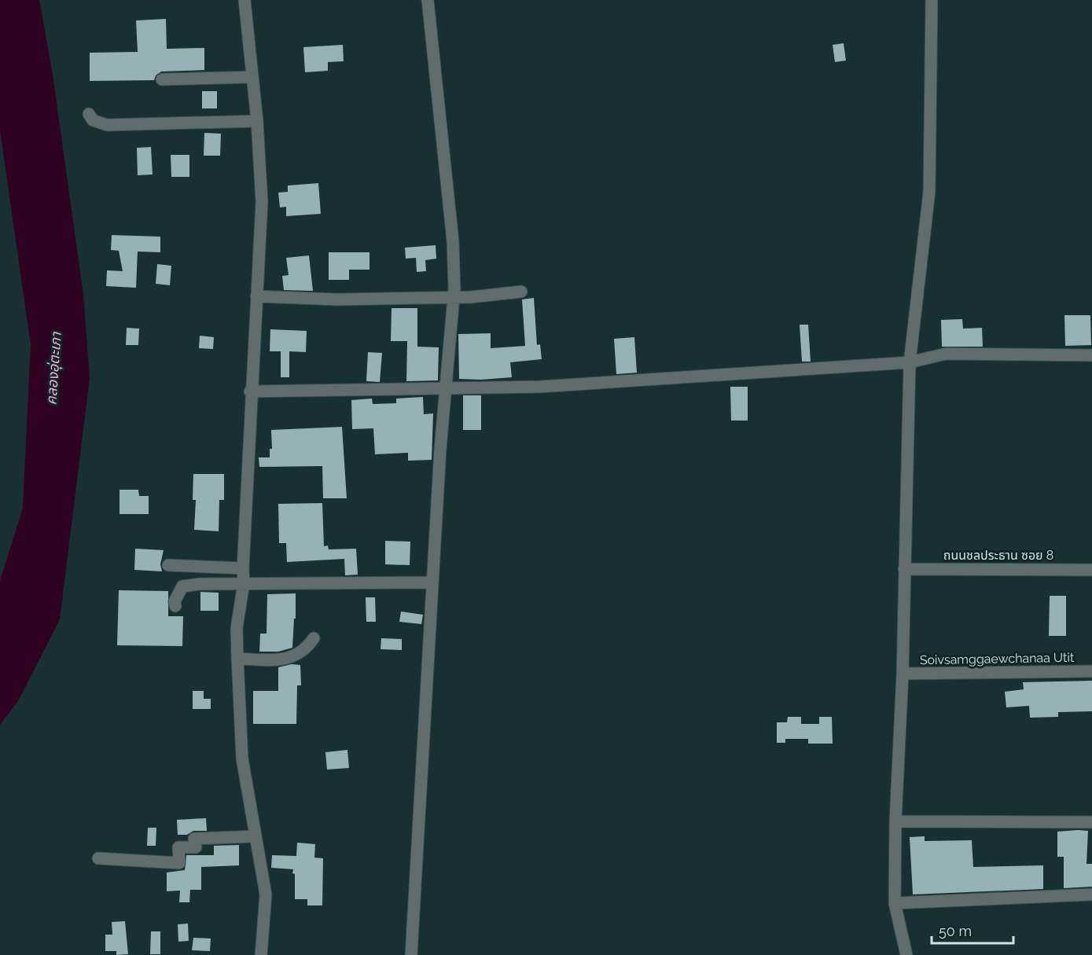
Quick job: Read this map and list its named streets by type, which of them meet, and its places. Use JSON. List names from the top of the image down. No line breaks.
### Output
{"streets":{"street":["ถนนชลประธาน ซอย 8","Soivsamggaewchanaa Utit"]},"water":["คลองอุ่ตะเภา"],"scale_bar":"50 m"}
